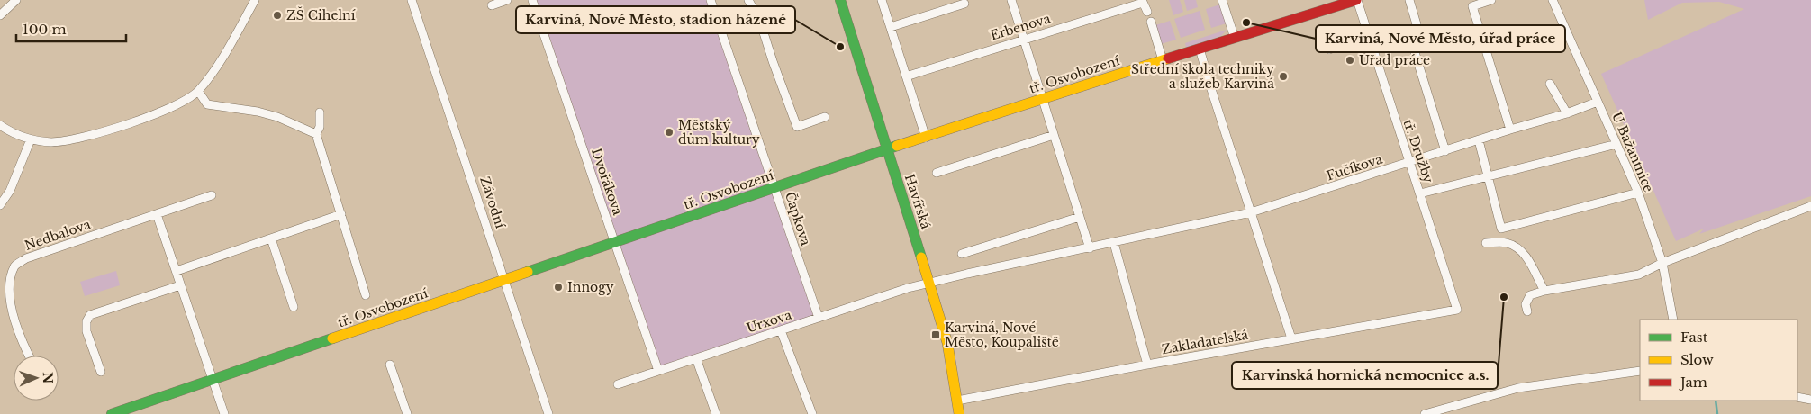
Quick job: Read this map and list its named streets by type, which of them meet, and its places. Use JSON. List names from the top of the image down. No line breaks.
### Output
{"streets":{"street":["Erbenova","tř. Osvobození","tř. Družby","U Bažantnice","Fučíkova","Dvořákova","Havířská","Závodní","Čapkova","Nedbalova","Urxova","Zakladatelská"]},"crossings":[["tř. Osvobození","tř. Družby"],["tř. Osvobození","Dvořákova"],["tř. Osvobození","Havířská"],["tř. Osvobození","Závodní"],["tř. Osvobození","Čapkova"],["tř. Družby","Fučíkova"],["tř. Družby","Zakladatelská"],["U Bažantnice","Fučíkova"],["Fučíkova","Havířská"],["Fučíkova","Urxova"],["Dvořákova","Urxova"],["Havířská","Urxova"],["Havířská","Zakladatelská"],["Čapkova","Urxova"]],"places":{"other":["ZŠ Cihelní","Karviná, Nové Město, úřad práce","Karviná, Nové Město, stadion házené","Úřad práce","Střední škola techniky a služeb Karviná","Městský dům kultury","Innogy","Karvinská hornická nemocnice a.s."],"transit":["Karviná, Nové Město, Koupaliště"]},"legend":["Fast","Slow","Jam"],"scale_bar":"100 m","north":"right"}
